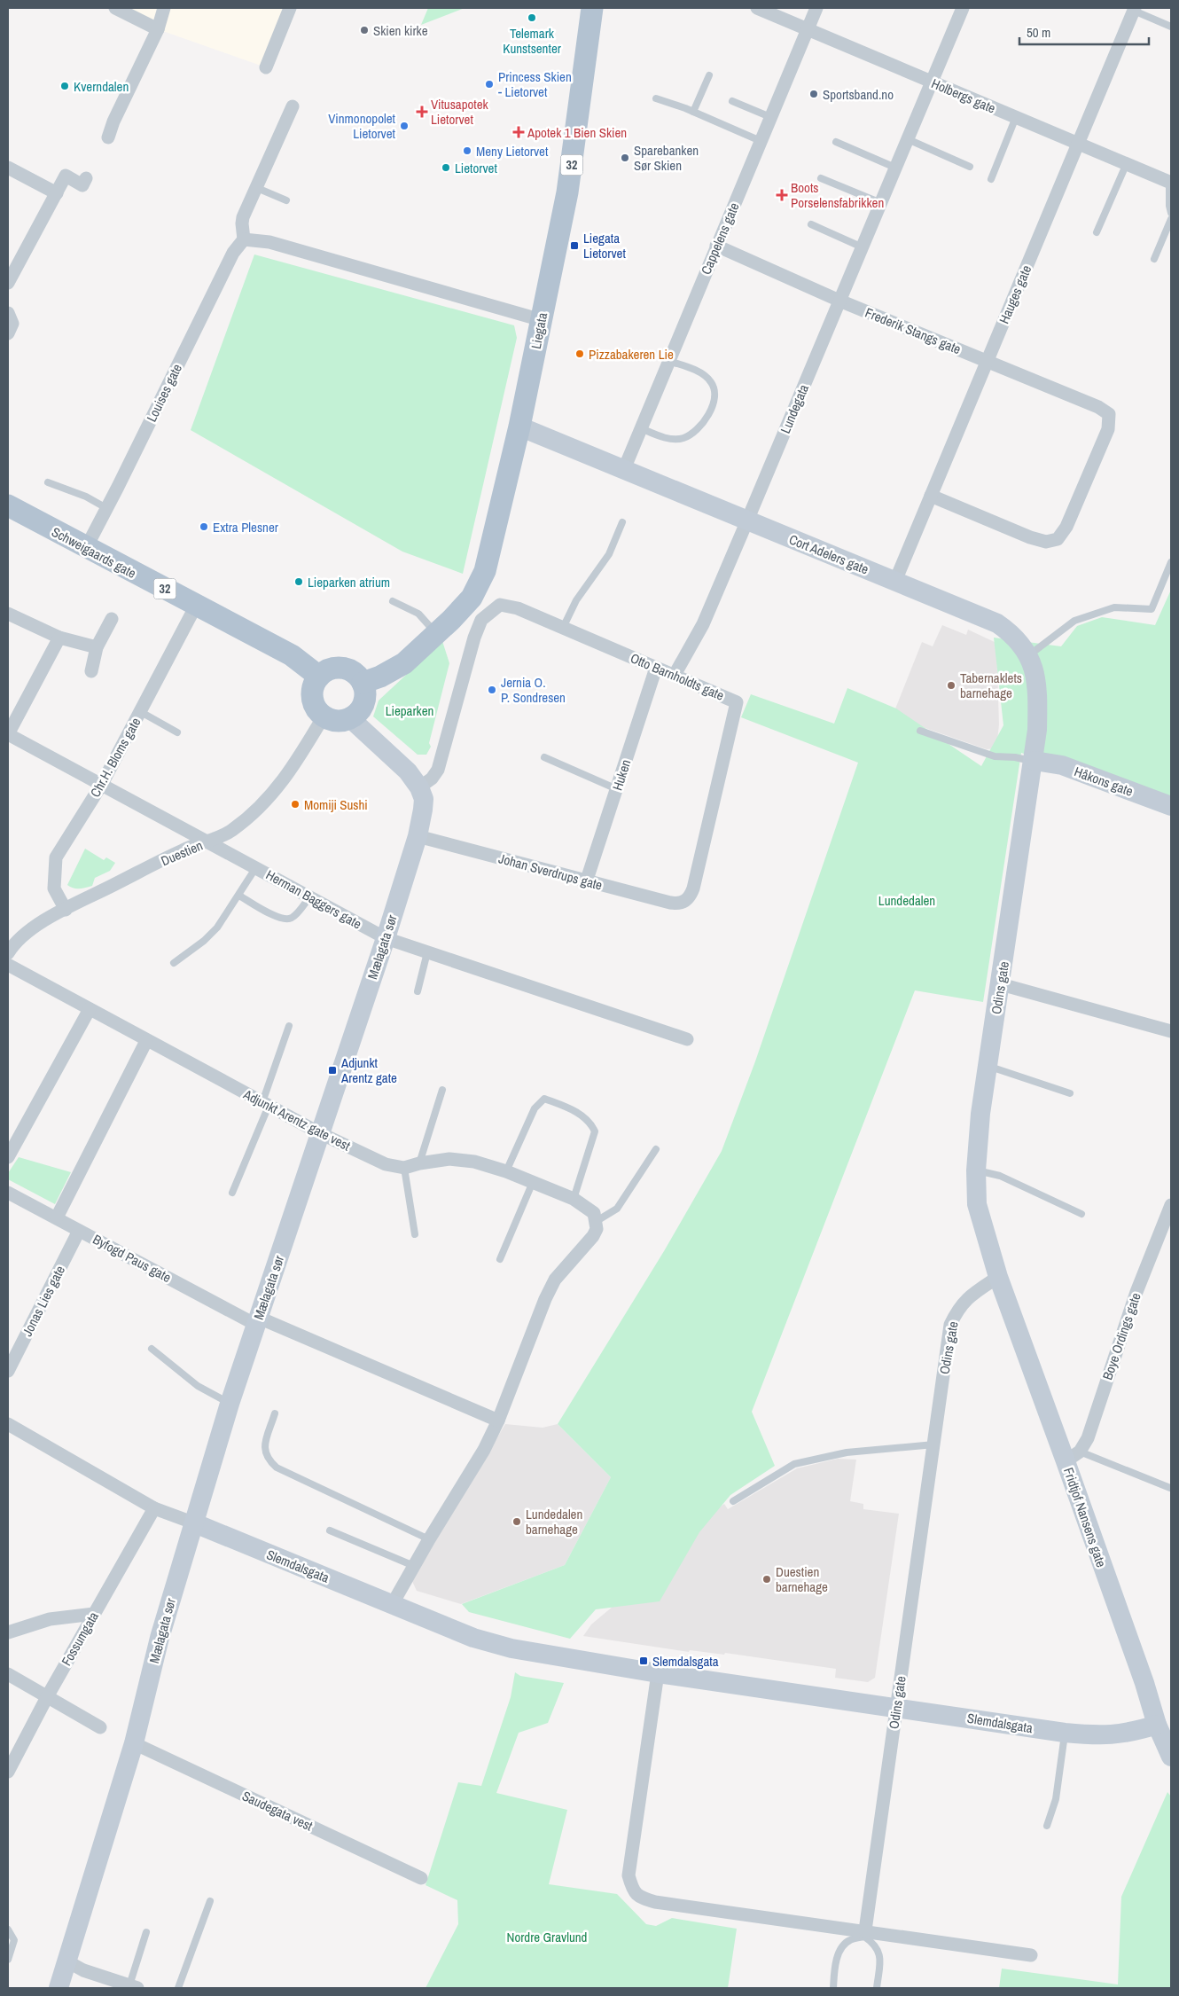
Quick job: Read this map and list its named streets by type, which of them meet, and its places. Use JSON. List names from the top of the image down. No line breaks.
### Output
{"streets":{"main road":["32","Liegata","Schweigaards gate"],"street":["Holbergs gate","Cappelens gate","Hauges gate","Frederik Stangs gate","Louises gate","Lundegata","Cort Adelers gate","Otto Barnholdts gate","Chr.H. Bloms gate","Huken","Håkons gate","Duestien","Johan Sverdrups gate","Herman Baggers gate","Mælagata sør","Odins gate","Adjunkt Arentz gate vest","Byfogd Paus gate","Jonas Lies gate","Boye Ordings gate","Fridtjof Nansens gate","Slemdalsgata","Fossumgata","Saudegata vest"]},"crossings":[["Holbergs gate","Cappelens gate"],["Holbergs gate","Hauges gate"],["Holbergs gate","Lundegata"],["32","Liegata"],["32","Schweigaards gate"],["32","Duestien"],["Cappelens gate","Frederik Stangs gate"],["Cappelens gate","Cort Adelers gate"],["Hauges gate","Frederik Stangs gate"],["Hauges gate","Cort Adelers gate"],["Liegata","Cort Adelers gate"],["Frederik Stangs gate","Lundegata"],["Louises gate","Schweigaards gate"],["Lundegata","Cort Adelers gate"],["Lundegata","Otto Barnholdts gate"],["Schweigaards gate","Chr.H. Bloms gate"],["Schweigaards gate","Duestien"],["Cort Adelers gate","Håkons gate"],["Cort Adelers gate","Odins gate"],["Otto Barnholdts gate","Huken"],["Otto Barnholdts gate","Johan Sverdrups gate"],["Otto Barnholdts gate","Mælagata sør"],["Chr.H. Bloms gate","Duestien"],["Chr.H. Bloms gate","Herman Baggers gate"],["Huken","Johan Sverdrups gate"],["Håkons gate","Odins gate"],["Duestien","Herman Baggers gate"],["Johan Sverdrups gate","Mælagata sør"],["Herman Baggers gate","Mælagata sør"],["Mælagata sør","Adjunkt Arentz gate vest"],["Mælagata sør","Byfogd Paus gate"],["Mælagata sør","Slemdalsgata"],["Mælagata sør","Saudegata vest"],["Odins gate","Fridtjof Nansens gate"],["Odins gate","Slemdalsgata"],["Byfogd Paus gate","Jonas Lies gate"],["Boye Ordings gate","Fridtjof Nansens gate"],["Fridtjof Nansens gate","Slemdalsgata"],["Slemdalsgata","Fossumgata"]],"parks":["Lieparken","Lundedalen","Nordre Gravlund"],"places":{"other":["Telemark Kunstsenter","Skien kirke","Princess Skien - Lietorvet","Kverndalen","Sportsband.no","Vinmonopolet Lietorvet","Meny Lietorvet","Sparebanken Sør Skien","Lietorvet","Pizzabakeren Lie","Extra Plesner","Lieparken atrium","Tabernaklets barnehage","Jernia O. P. Sondresen","Momiji Sushi","Lundedalen barnehage","Duestien barnehage"],"health":["Vitusapotek Lietorvet","Apotek 1 Bien Skien","Boots Porselensfabrikken"],"transit":["Liegata Lietorvet","Adjunkt Arentz gate","Slemdalsgata"]},"scale_bar":"50 m"}
